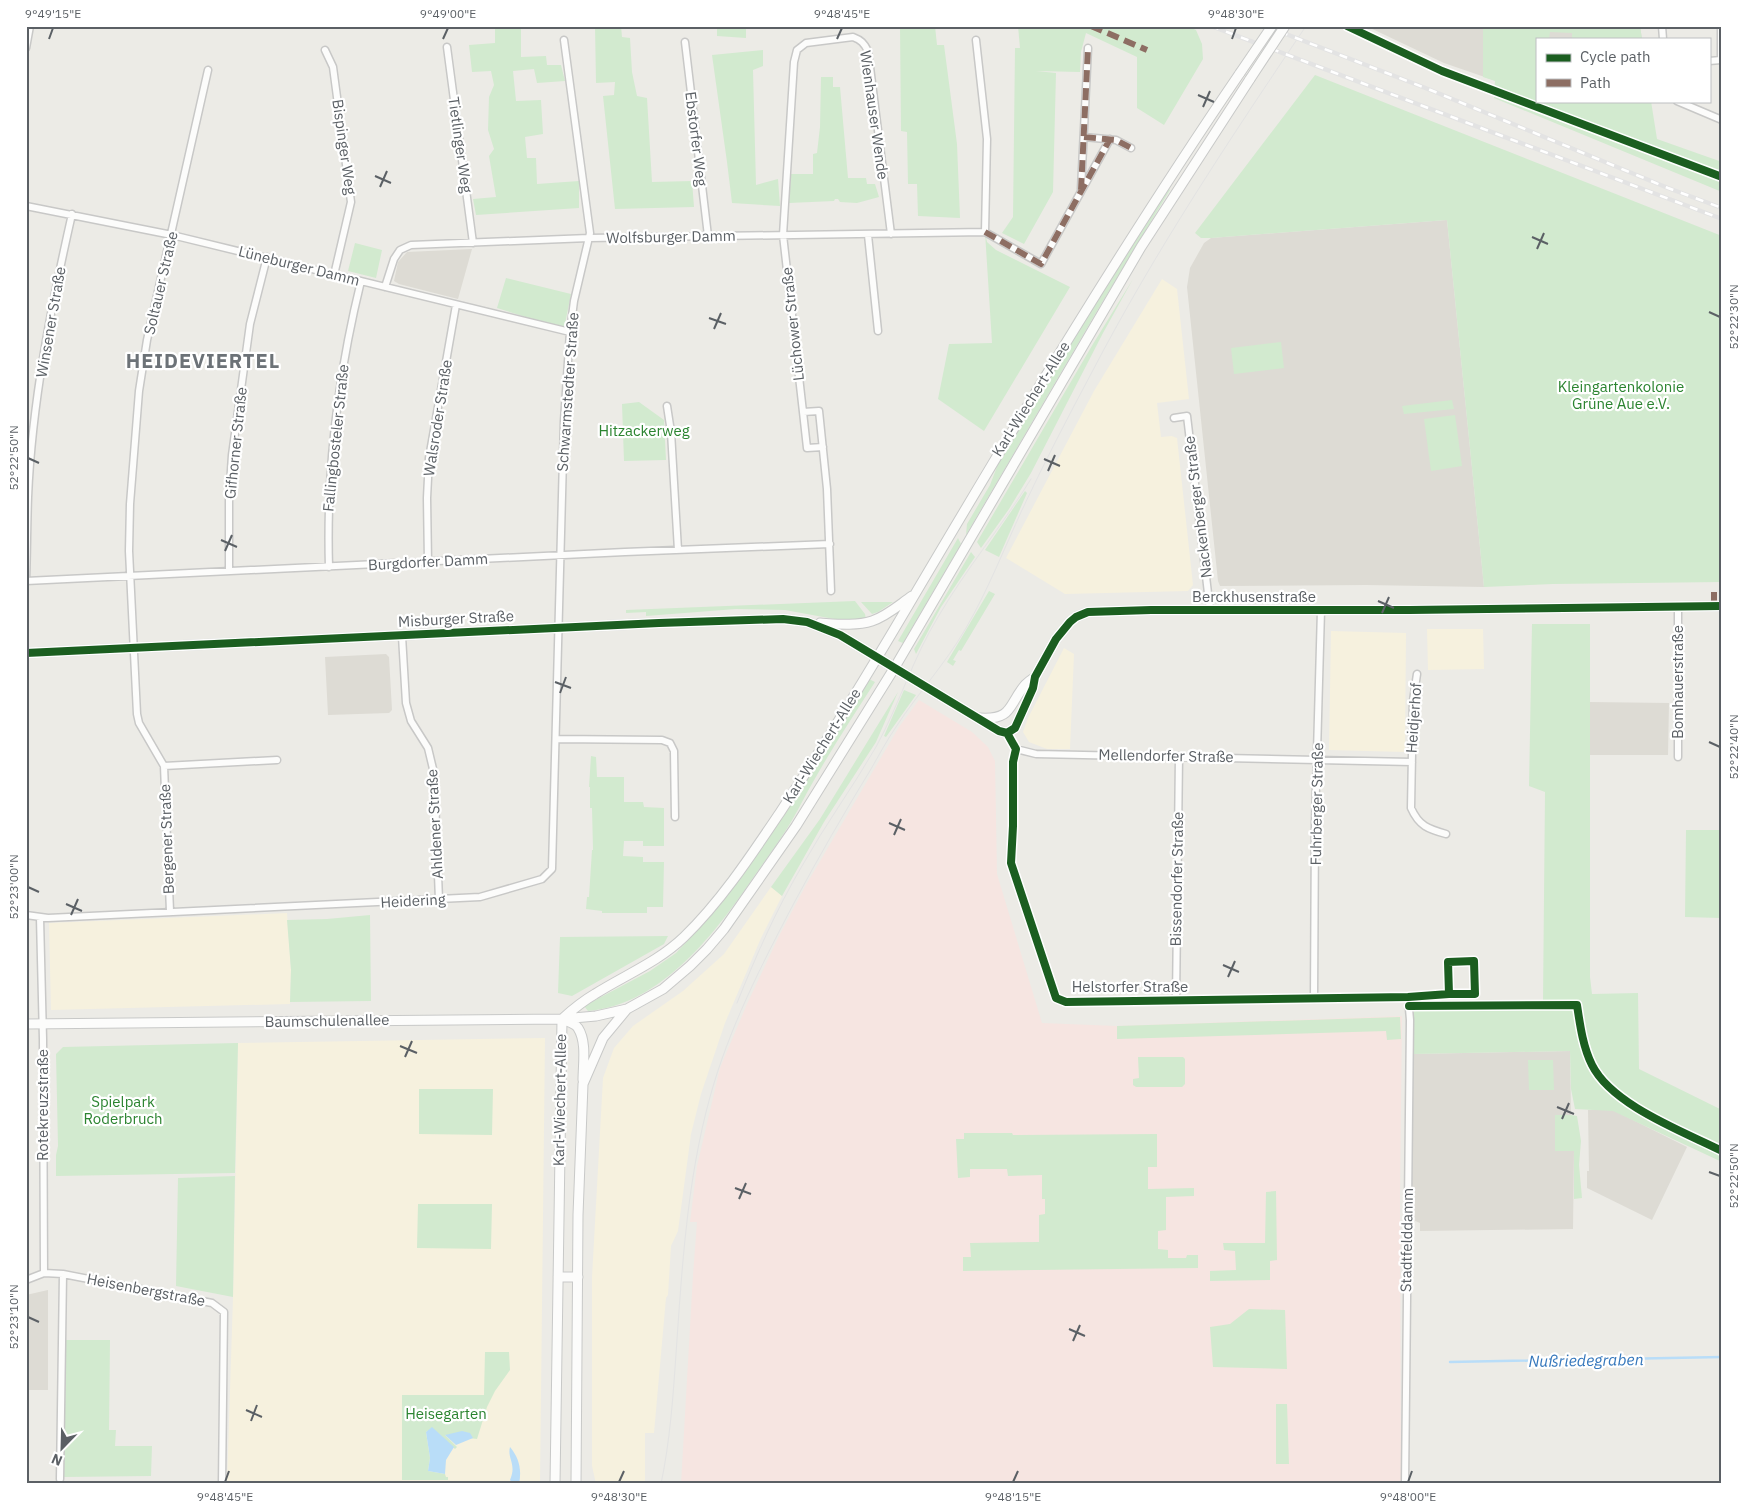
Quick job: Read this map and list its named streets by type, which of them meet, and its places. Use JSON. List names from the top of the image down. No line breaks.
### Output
{"streets":{"main road":["Karl-Wiechert-Allee","Berckhusenstraße","Misburger Straße","Baumschulenallee"],"street":["Wienhauser Wende","Ebstorfer Weg","Tietlinger Weg","Bispinger Weg","Wolfsburger Damm","Lüneburger Damm","Soltauer Straße","Winsener Straße","Lüchower Straße","Schwarmstedter Straße","Walsroder Straße","Fallingbosteler Straße","Gifhorner Straße","Nackenberger Straße","Burgdorfer Damm","Bomhauerstraße","Heidjerhof","Mellendorfer Straße","Fuhrberger Straße","Ahldener Straße","Bergener Straße","Bissendorfer Straße","Heidering","Helstorfer Straße","Rotekreuzstraße","Stadtfelddamm","Heisenbergstraße"]},"crossings":[["Wienhauser Wende","Wolfsburger Damm"],["Wienhauser Wende","Lüchower Straße"],["Ebstorfer Weg","Wolfsburger Damm"],["Tietlinger Weg","Wolfsburger Damm"],["Bispinger Weg","Lüneburger Damm"],["Wolfsburger Damm","Lüneburger Damm"],["Wolfsburger Damm","Lüchower Straße"],["Wolfsburger Damm","Schwarmstedter Straße"],["Lüneburger Damm","Soltauer Straße"],["Lüneburger Damm","Winsener Straße"],["Lüneburger Damm","Schwarmstedter Straße"],["Lüneburger Damm","Walsroder Straße"],["Lüneburger Damm","Fallingbosteler Straße"],["Lüneburger Damm","Gifhorner Straße"],["Soltauer Straße","Burgdorfer Damm"],["Soltauer Straße","Misburger Straße"],["Soltauer Straße","Bergener Straße"],["Winsener Straße","Burgdorfer Damm"],["Schwarmstedter Straße","Burgdorfer Damm"],["Schwarmstedter Straße","Misburger Straße"],["Schwarmstedter Straße","Heidering"],["Karl-Wiechert-Allee","Misburger Straße"],["Karl-Wiechert-Allee","Baumschulenallee"],["Walsroder Straße","Burgdorfer Damm"],["Fallingbosteler Straße","Burgdorfer Damm"],["Gifhorner Straße","Burgdorfer Damm"],["Nackenberger Straße","Berckhusenstraße"],["Berckhusenstraße","Bomhauerstraße"],["Berckhusenstraße","Fuhrberger Straße"],["Misburger Straße","Ahldener Straße"],["Misburger Straße","Bergener Straße"],["Misburger Straße","Heidering"],["Heidjerhof","Mellendorfer Straße"],["Heidjerhof","Fuhrberger Straße"],["Mellendorfer Straße","Fuhrberger Straße"],["Mellendorfer Straße","Bissendorfer Straße"],["Mellendorfer Straße","Helstorfer Straße"],["Fuhrberger Straße","Helstorfer Straße"],["Ahldener Straße","Heidering"],["Bergener Straße","Heidering"],["Bissendorfer Straße","Helstorfer Straße"],["Heidering","Rotekreuzstraße"],["Helstorfer Straße","Stadtfelddamm"],["Baumschulenallee","Rotekreuzstraße"],["Rotekreuzstraße","Heisenbergstraße"]],"districts":["HEIDEVIERTEL"],"water":["Nußriedegraben"],"parks":["Kleingartenkolonie Grüne Aue e.V.","Hitzackerweg","Spielpark Roderbruch","Heisegarten"],"legend":["Cycle path","Path"],"north":"bottom left","coordinates":["9°49'15\"E","9°49'00\"E","9°48'45\"E","9°48'30\"E","52°22'30\"N","52°22'50\"N","52°22'40\"N","52°23'00\"N","52°23'10\"N","9°48'15\"E","9°48'00\"E"]}
